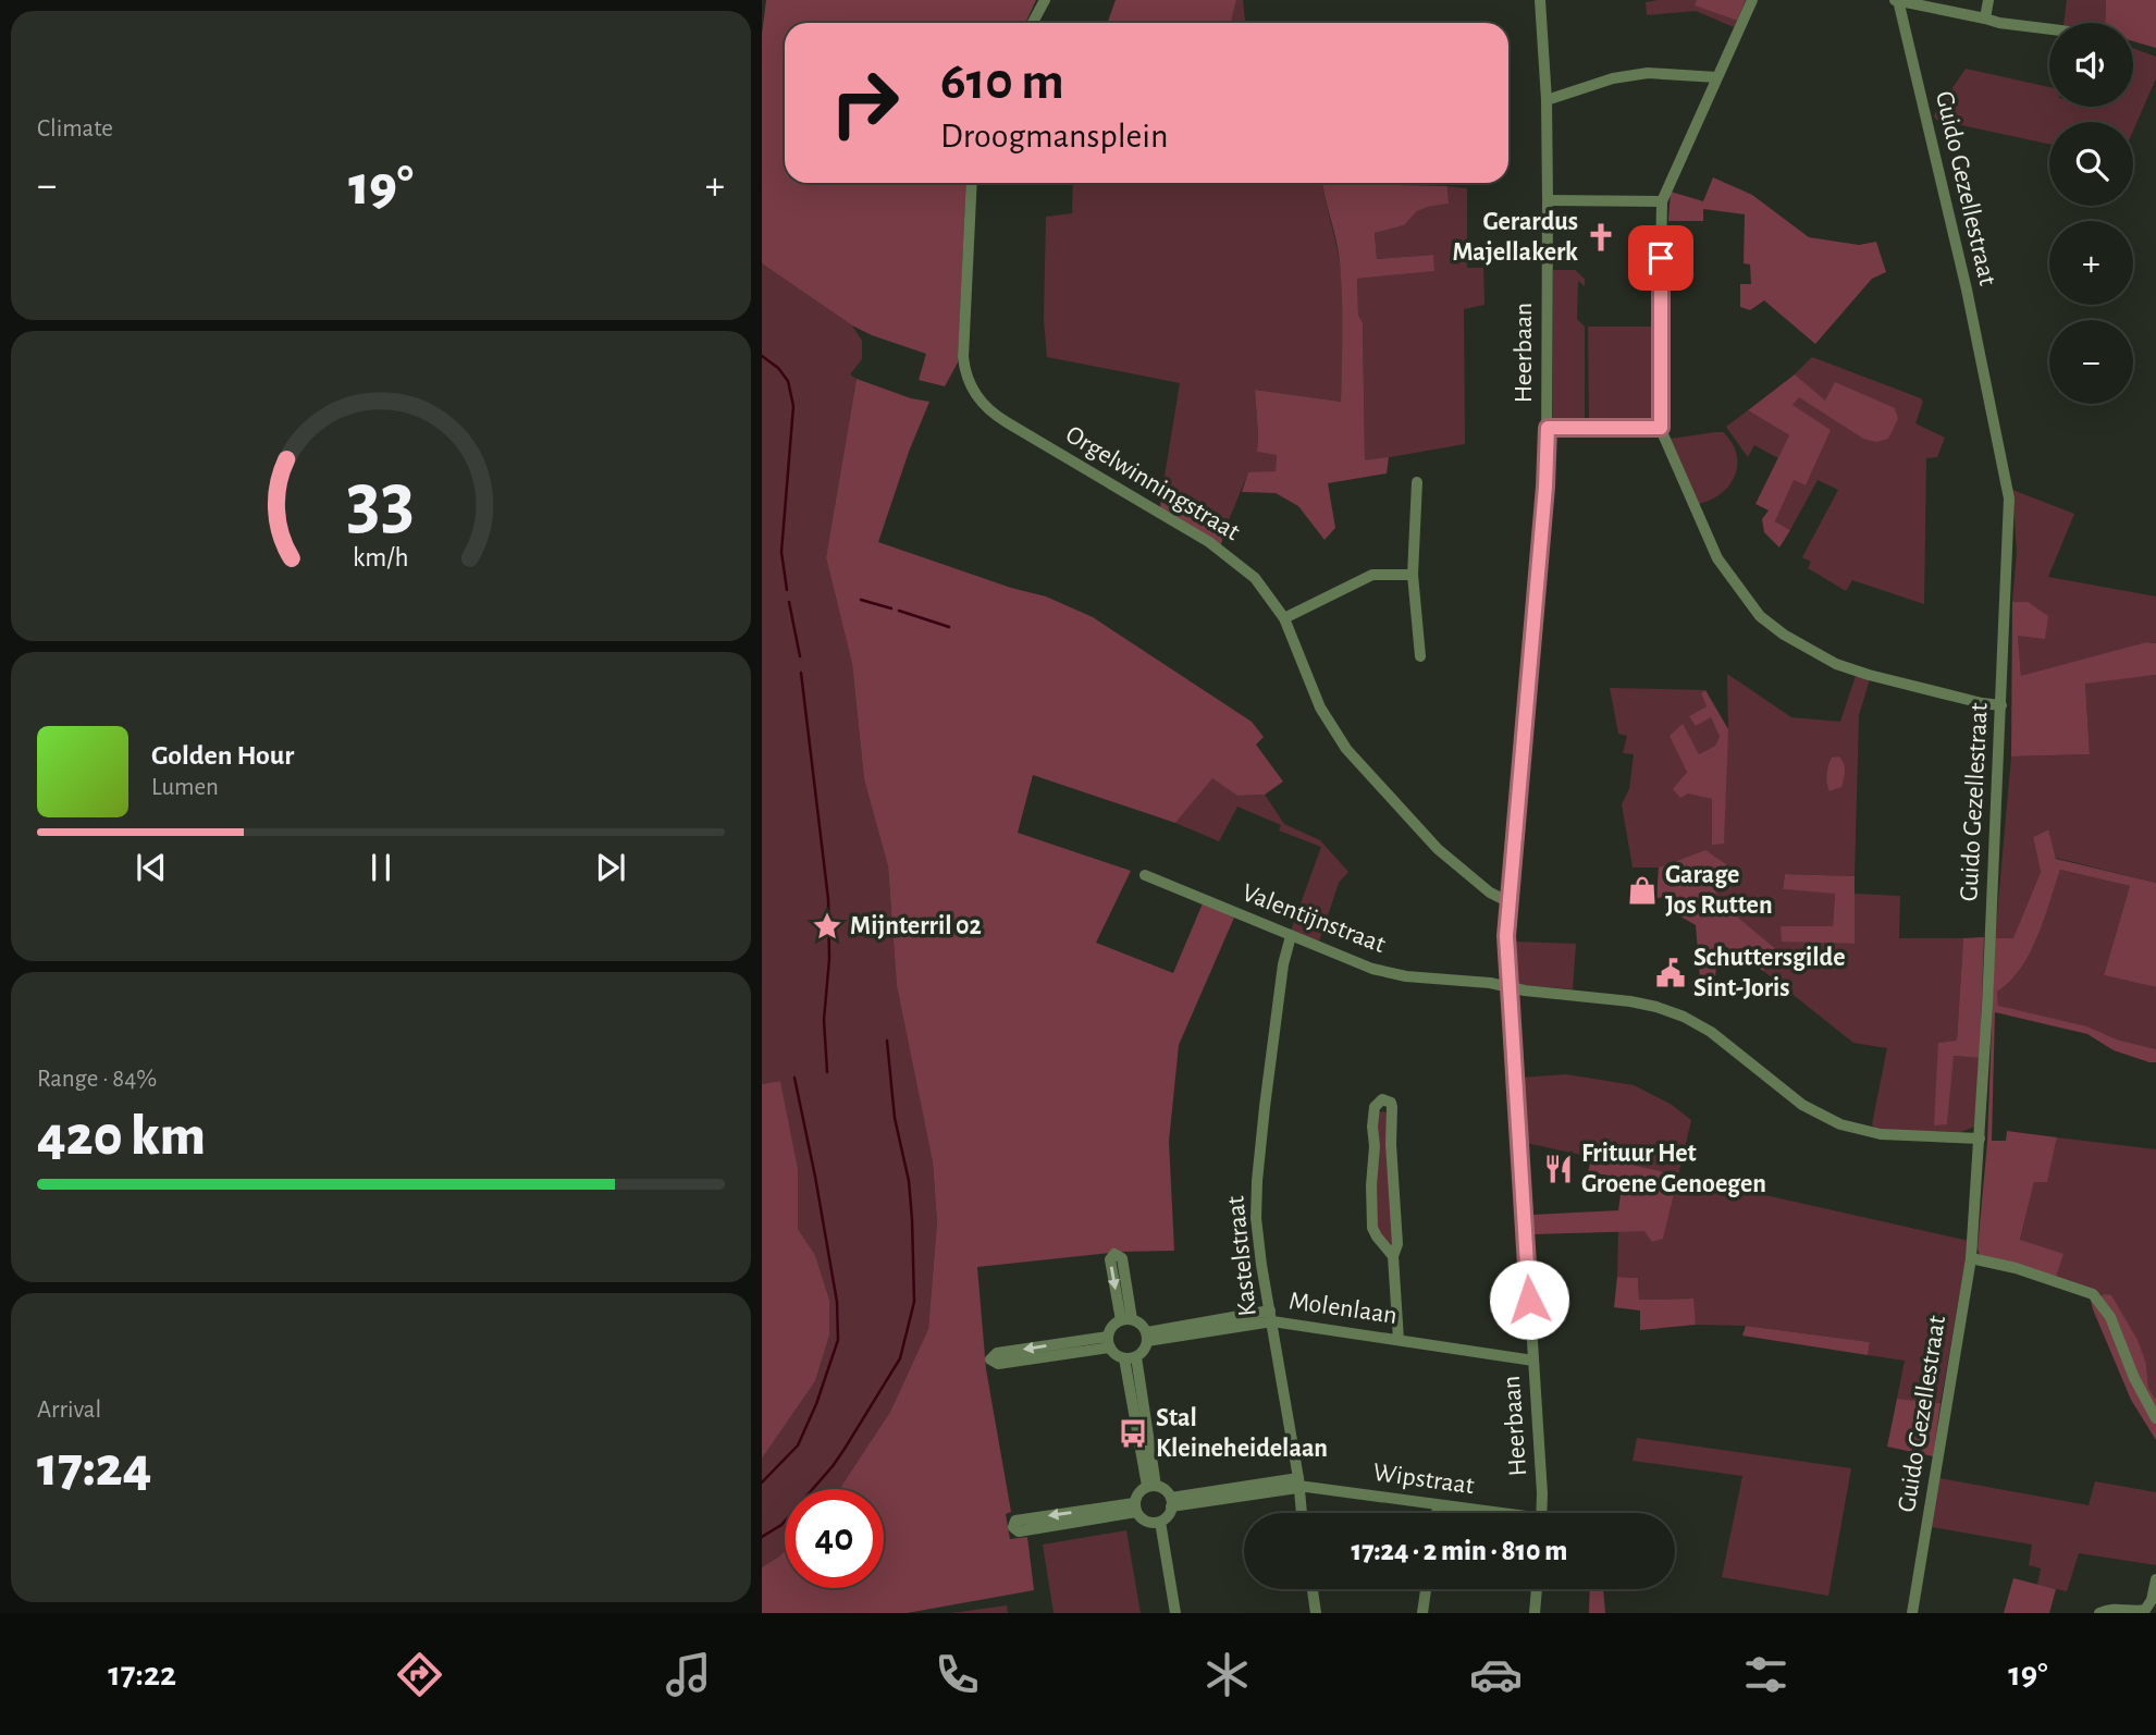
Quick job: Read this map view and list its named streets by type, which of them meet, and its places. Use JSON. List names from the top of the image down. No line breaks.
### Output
{"streets":{"street":["Guido Gezellestraat","Heerbaan","Orgelwinningstraat","Valentijnstraat","Kastelstraat","Molenlaan","Wipstraat"]},"crossings":[["Guido Gezellestraat","Valentijnstraat"],["Heerbaan","Orgelwinningstraat"],["Heerbaan","Valentijnstraat"],["Heerbaan","Molenlaan"],["Valentijnstraat","Kastelstraat"],["Kastelstraat","Molenlaan"],["Kastelstraat","Wipstraat"]],"places":{"church":["Gerardus Majellakerk"],"shop":["Garage Jos Rutten"],"place":["Mijnterril 02"],"public building":["Schuttersgilde Sint-Joris"],"restaurant":["Frituur Het Groene Genoegen"],"bus stop":["Stal Kleineheidelaan"]},"page":{"tile":["Climate",["Range · 84%","420 km"],["Arrival","17:24"]],"map_buttons":["+","−"],"turn":["610 m","Droogmansplein"],"heat":["−","19°","+"],"song":["Golden Hour","Lumen"],"limit":"40","trip":"17:24 · 2 min · 810 m","tabs":["17:22","19°"],"gauge":["33","km/h"]}}
